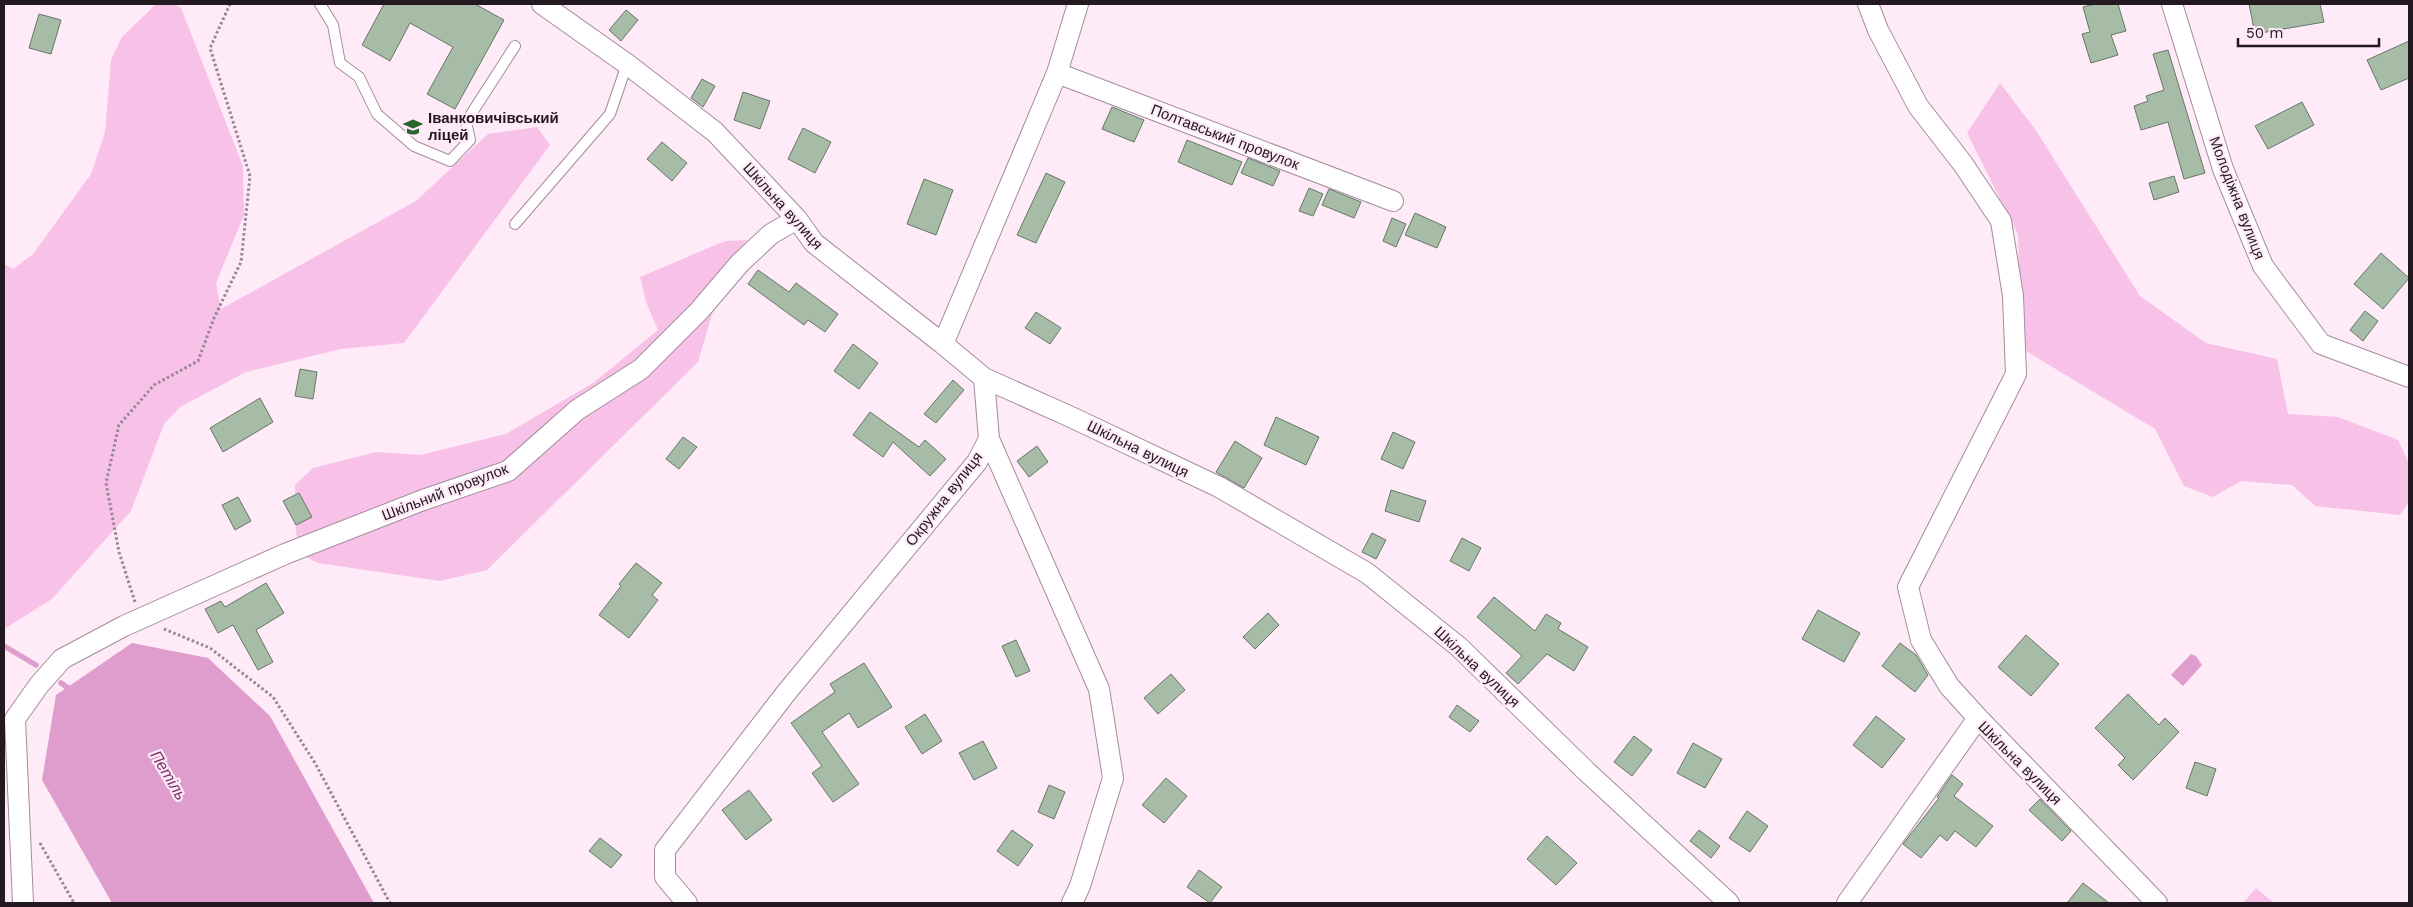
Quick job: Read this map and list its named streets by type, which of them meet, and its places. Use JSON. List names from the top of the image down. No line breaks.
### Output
{"streets":{"street":["Полтавський провулок","Молодіжна вулиця","Шкільна вулиця","Шкільний провулок","Окружна вулиця"]},"crossings":[["Шкільна вулиця","Шкільний провулок"]],"water":["Петіль"],"places":{"school or university":["Іванковичівський ліцей"]},"scale_bar":"50 m"}
